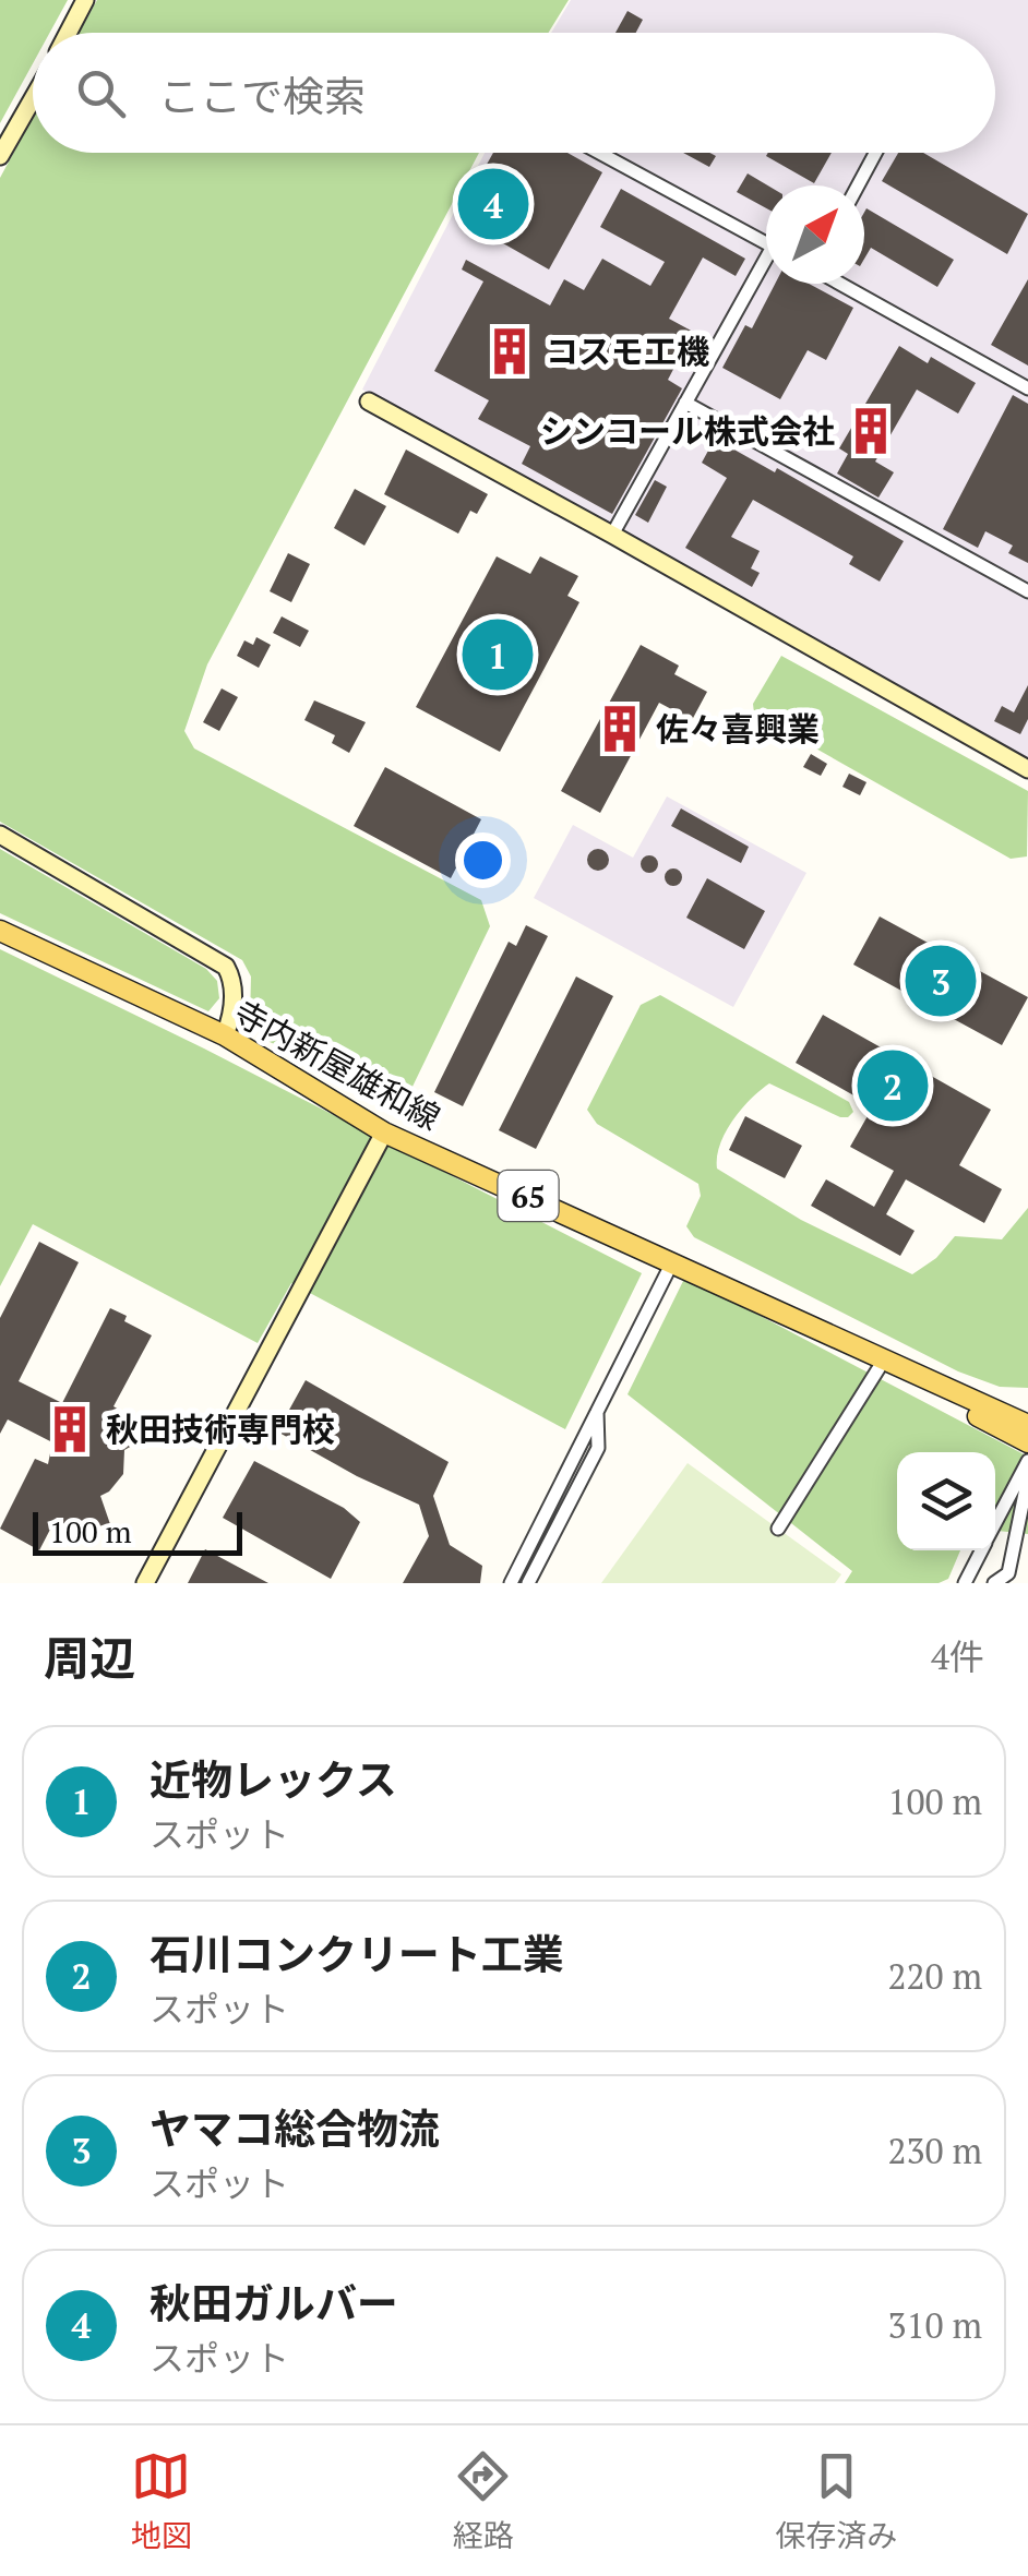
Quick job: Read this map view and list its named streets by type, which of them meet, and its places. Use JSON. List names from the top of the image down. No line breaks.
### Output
{"streets":{"main road":["寺内新屋雄和線","65"]},"places":{"building":["コスモ工機","シンコール株式会社","佐々喜興業","秋田技術専門校"]},"scale_bar":"100 m","north":"top right","page":{"search":"ここで検索","pins":["4","1","3","2"],"scale":"100 m","heading":["周辺","4件"],"list":[{"mark":"1","name":"近物レックス","note":"スポット","value":"100 m"},{"mark":"2","name":"石川コンクリート工業","note":"スポット","value":"220 m"},{"mark":"3","name":"ヤマコ総合物流","note":"スポット","value":"230 m"},{"mark":"4","name":"秋田ガルバー","note":"スポット","value":"310 m"}],"nav":["地図","経路","保存済み"]}}
